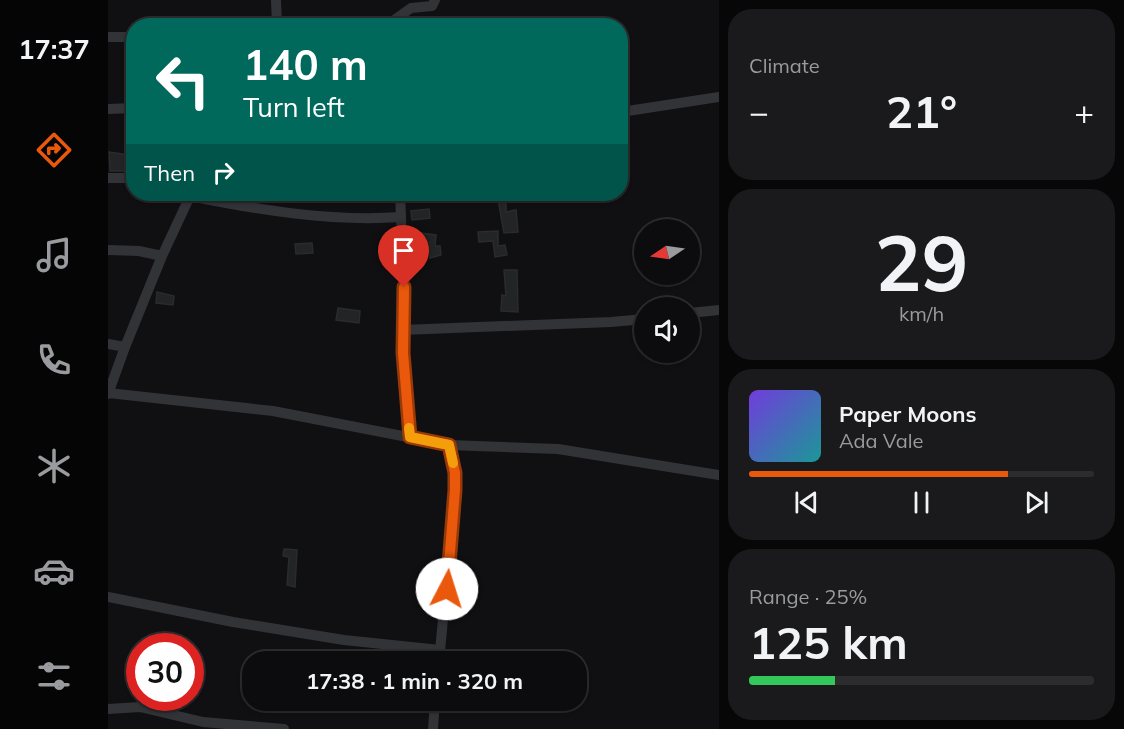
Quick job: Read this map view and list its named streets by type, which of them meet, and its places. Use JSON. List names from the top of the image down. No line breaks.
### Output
{"north":"left","page":{"tabs":"17:37","tile":["Climate",["29","km/h"],["Range · 25%","125 km"]],"turn":["140 m","Turn left"],"heat":["−","21°","+"],"then":"Then","song":["Paper Moons","Ada Vale"],"limit":"30","trip":"17:38 · 1 min · 320 m"}}
